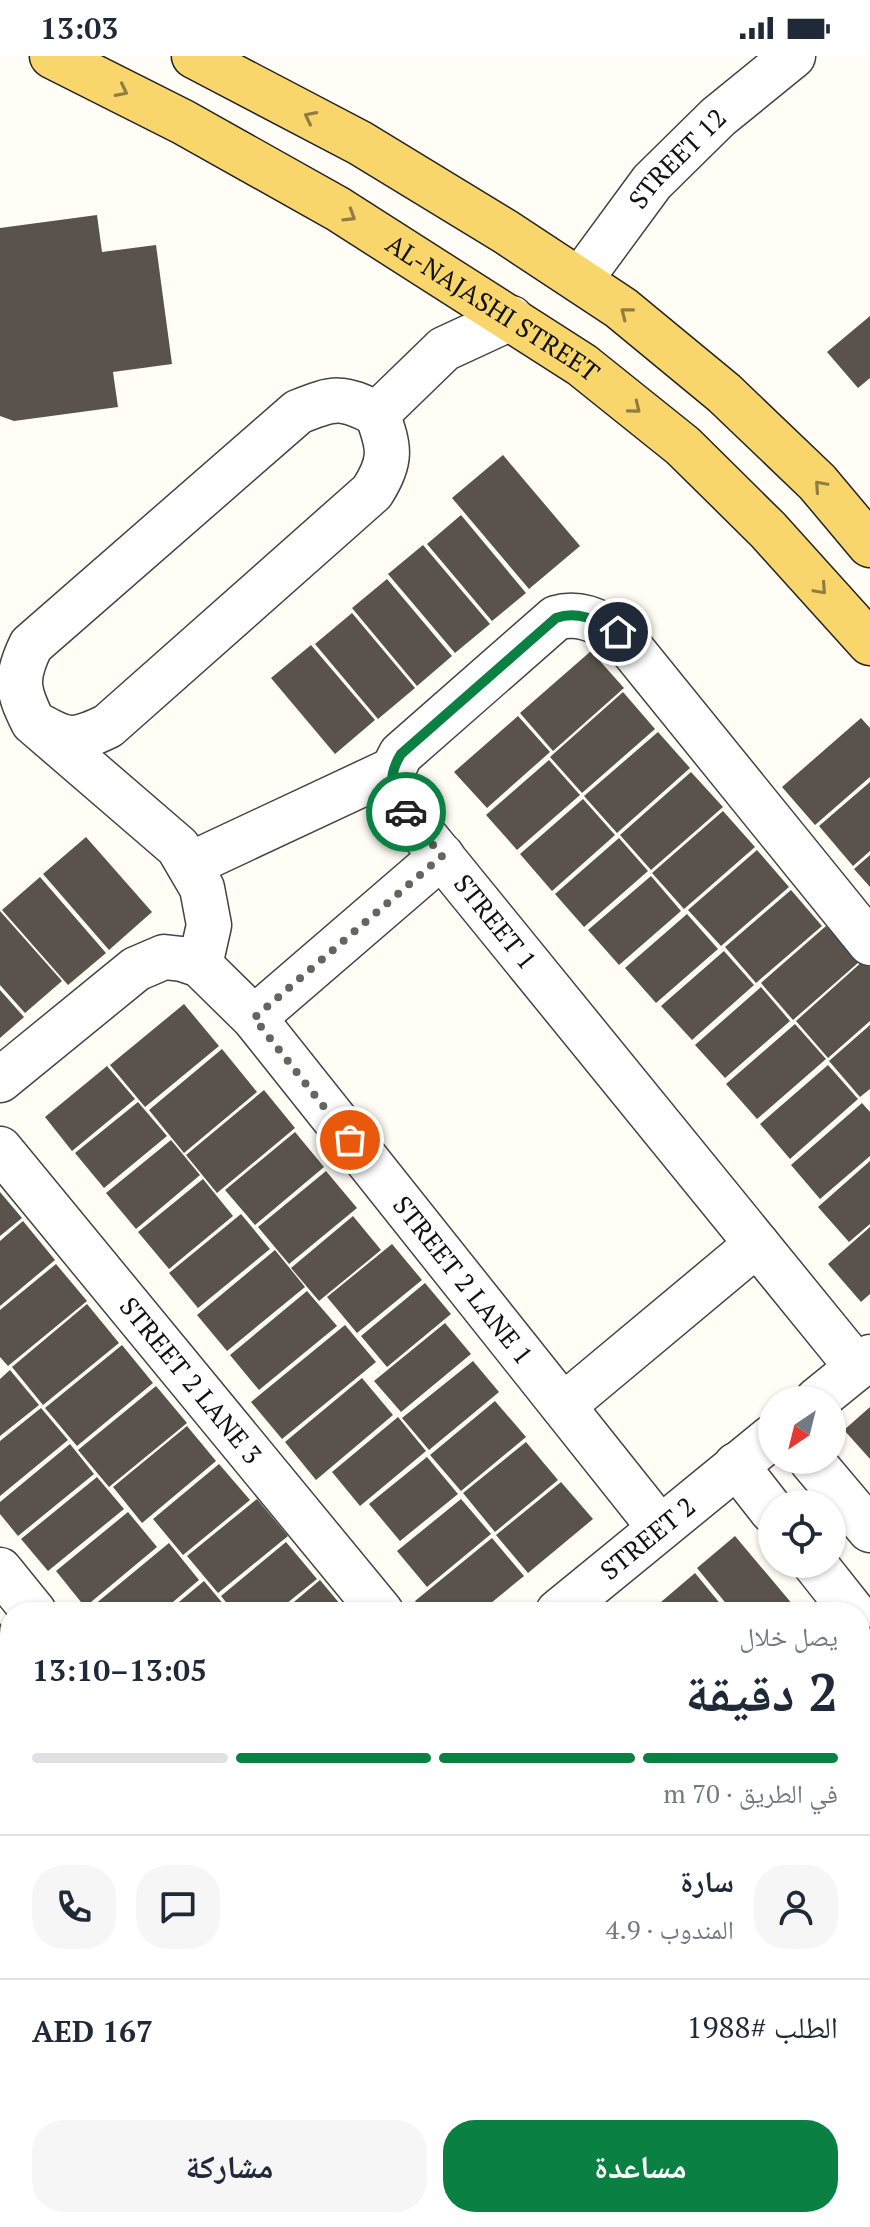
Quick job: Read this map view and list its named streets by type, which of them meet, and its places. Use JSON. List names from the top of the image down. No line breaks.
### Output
{"streets":{"main road":["AL-NAJASHI STREET"],"street":["STREET 12","STREET 1","STREET 2 LANE 1","STREET 2 LANE 3","STREET 2"]},"crossings":[["STREET 2 LANE 1","STREET 2"]],"north":"bottom left","page":{"status":"13:03","heading":["2 دقيقة","يصل خلال","13:05–13:10"],"panel":["سارة","المندوب · 4.9","الطلب #1988","AED 167"],"bar":"في الطريق · 70 m","buttons":["مساعدة","مشاركة"]}}
